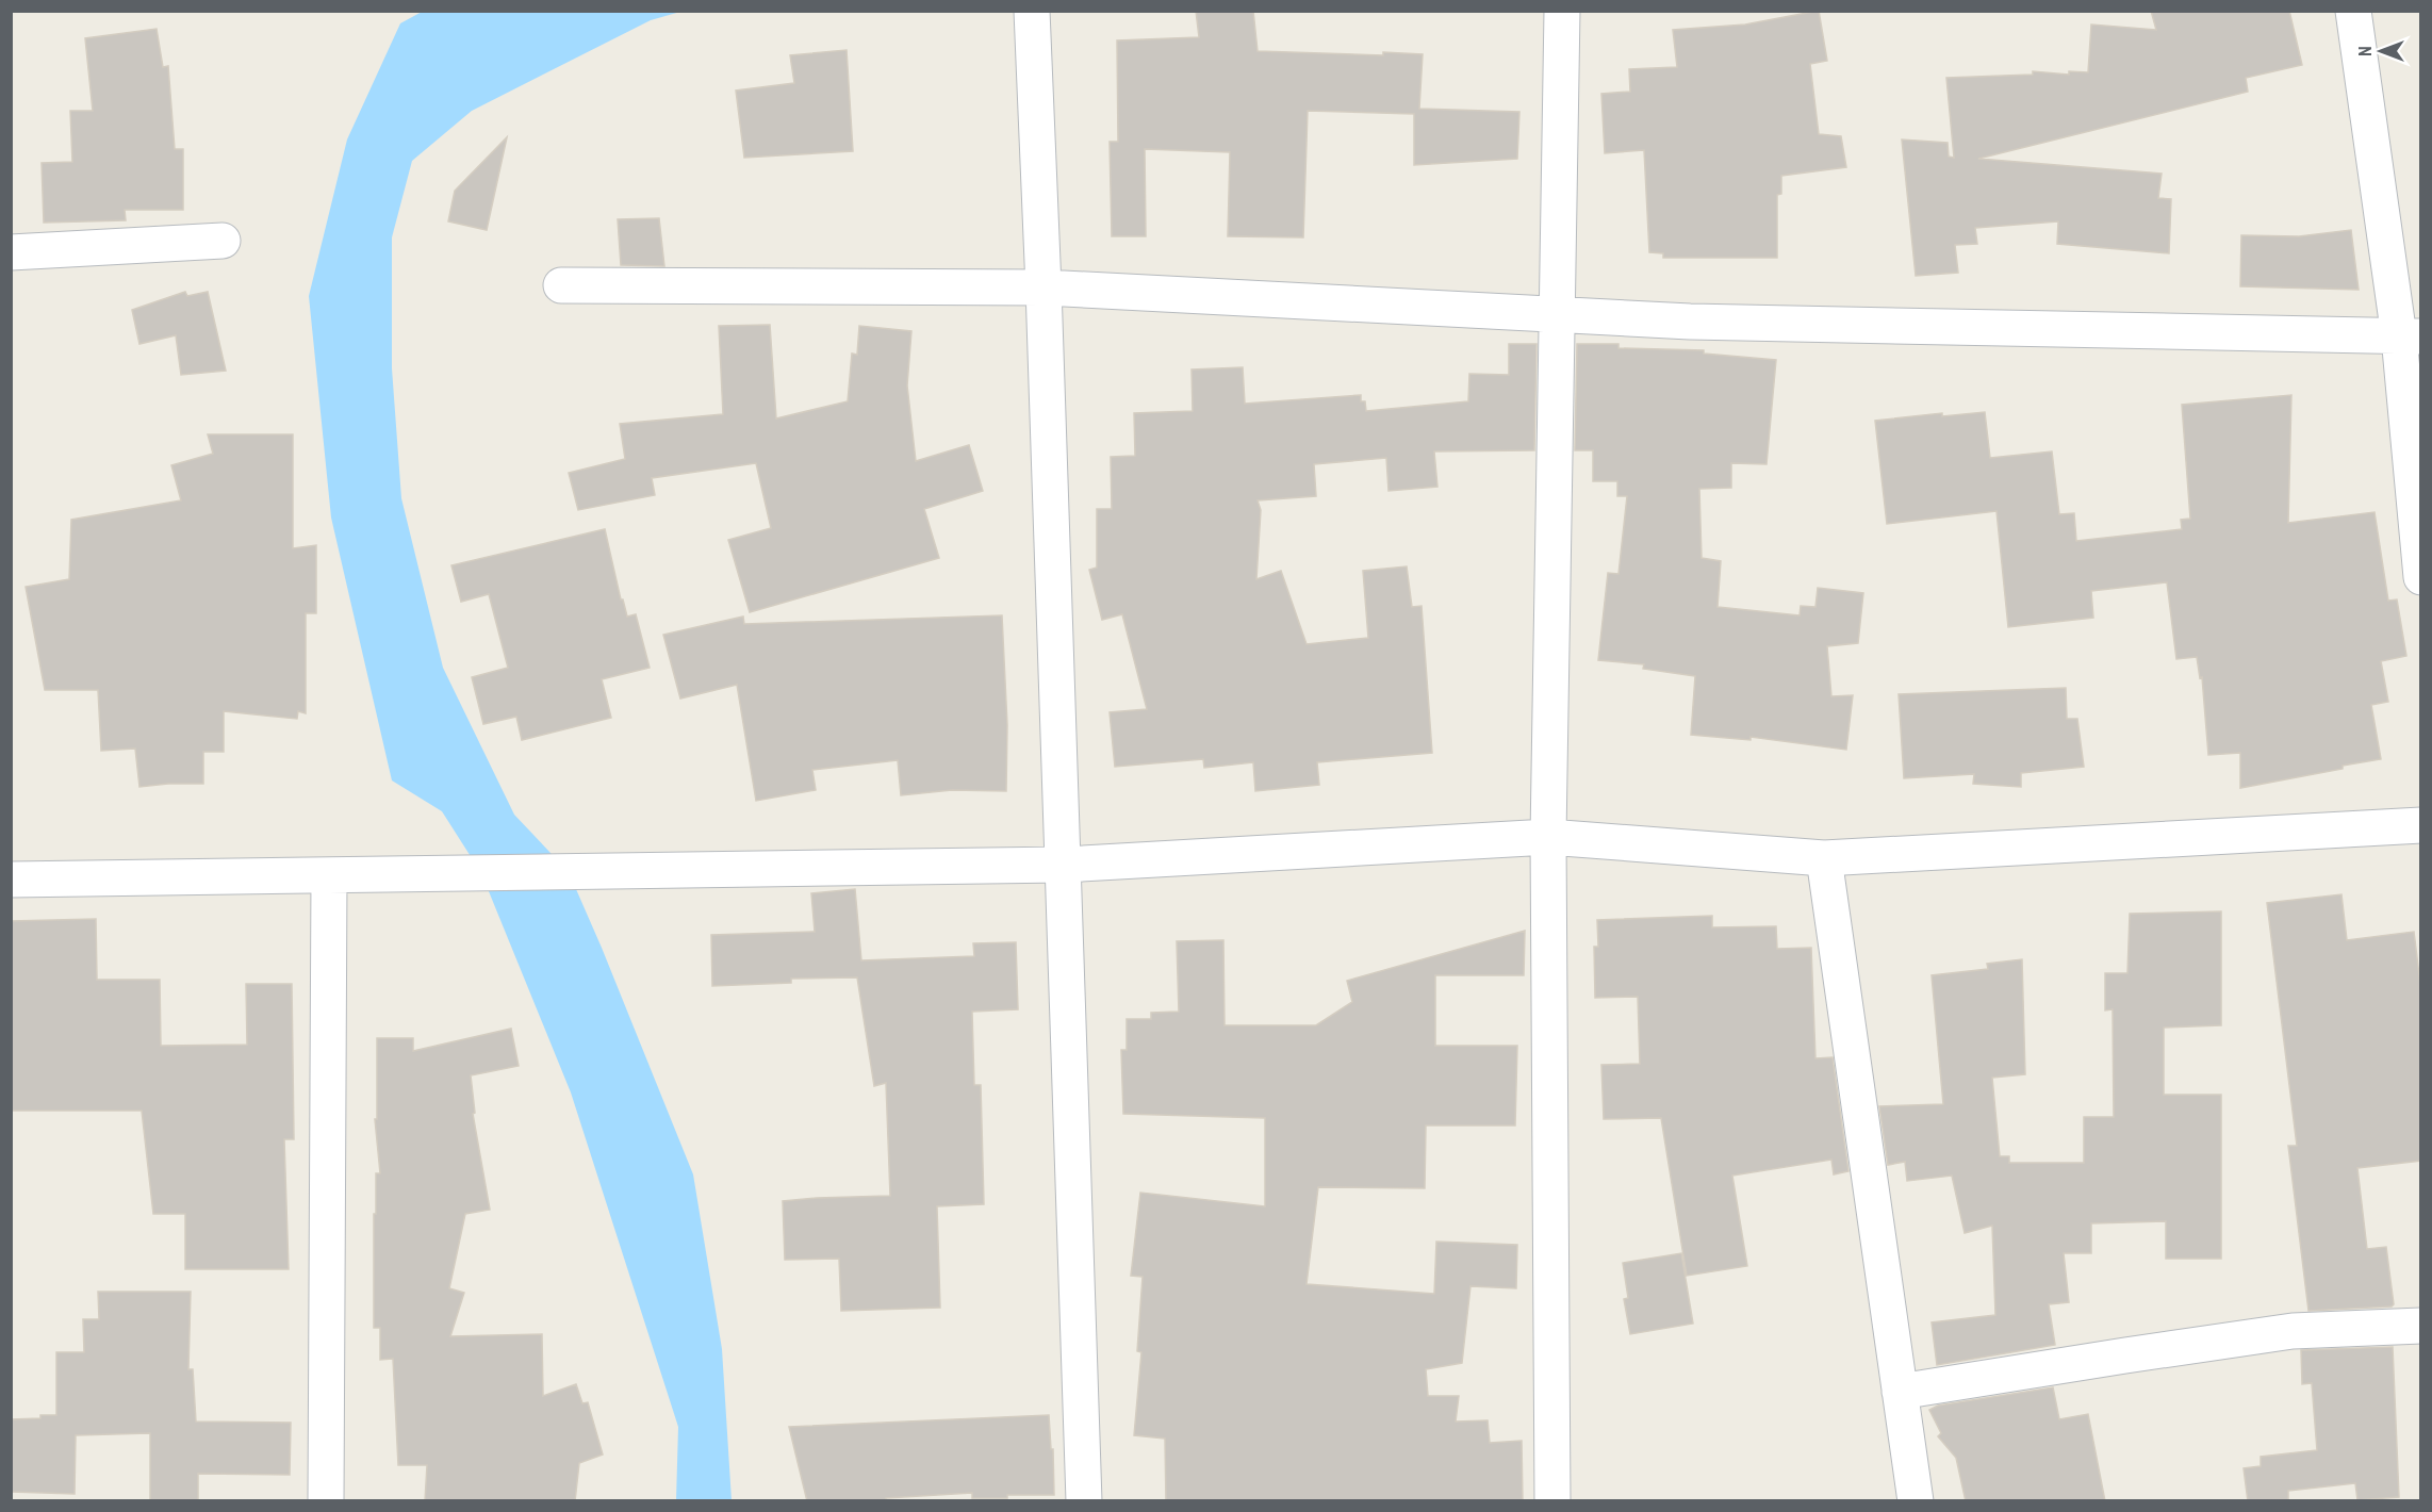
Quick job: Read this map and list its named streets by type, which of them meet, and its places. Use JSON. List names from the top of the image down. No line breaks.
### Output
{"north":"left"}
